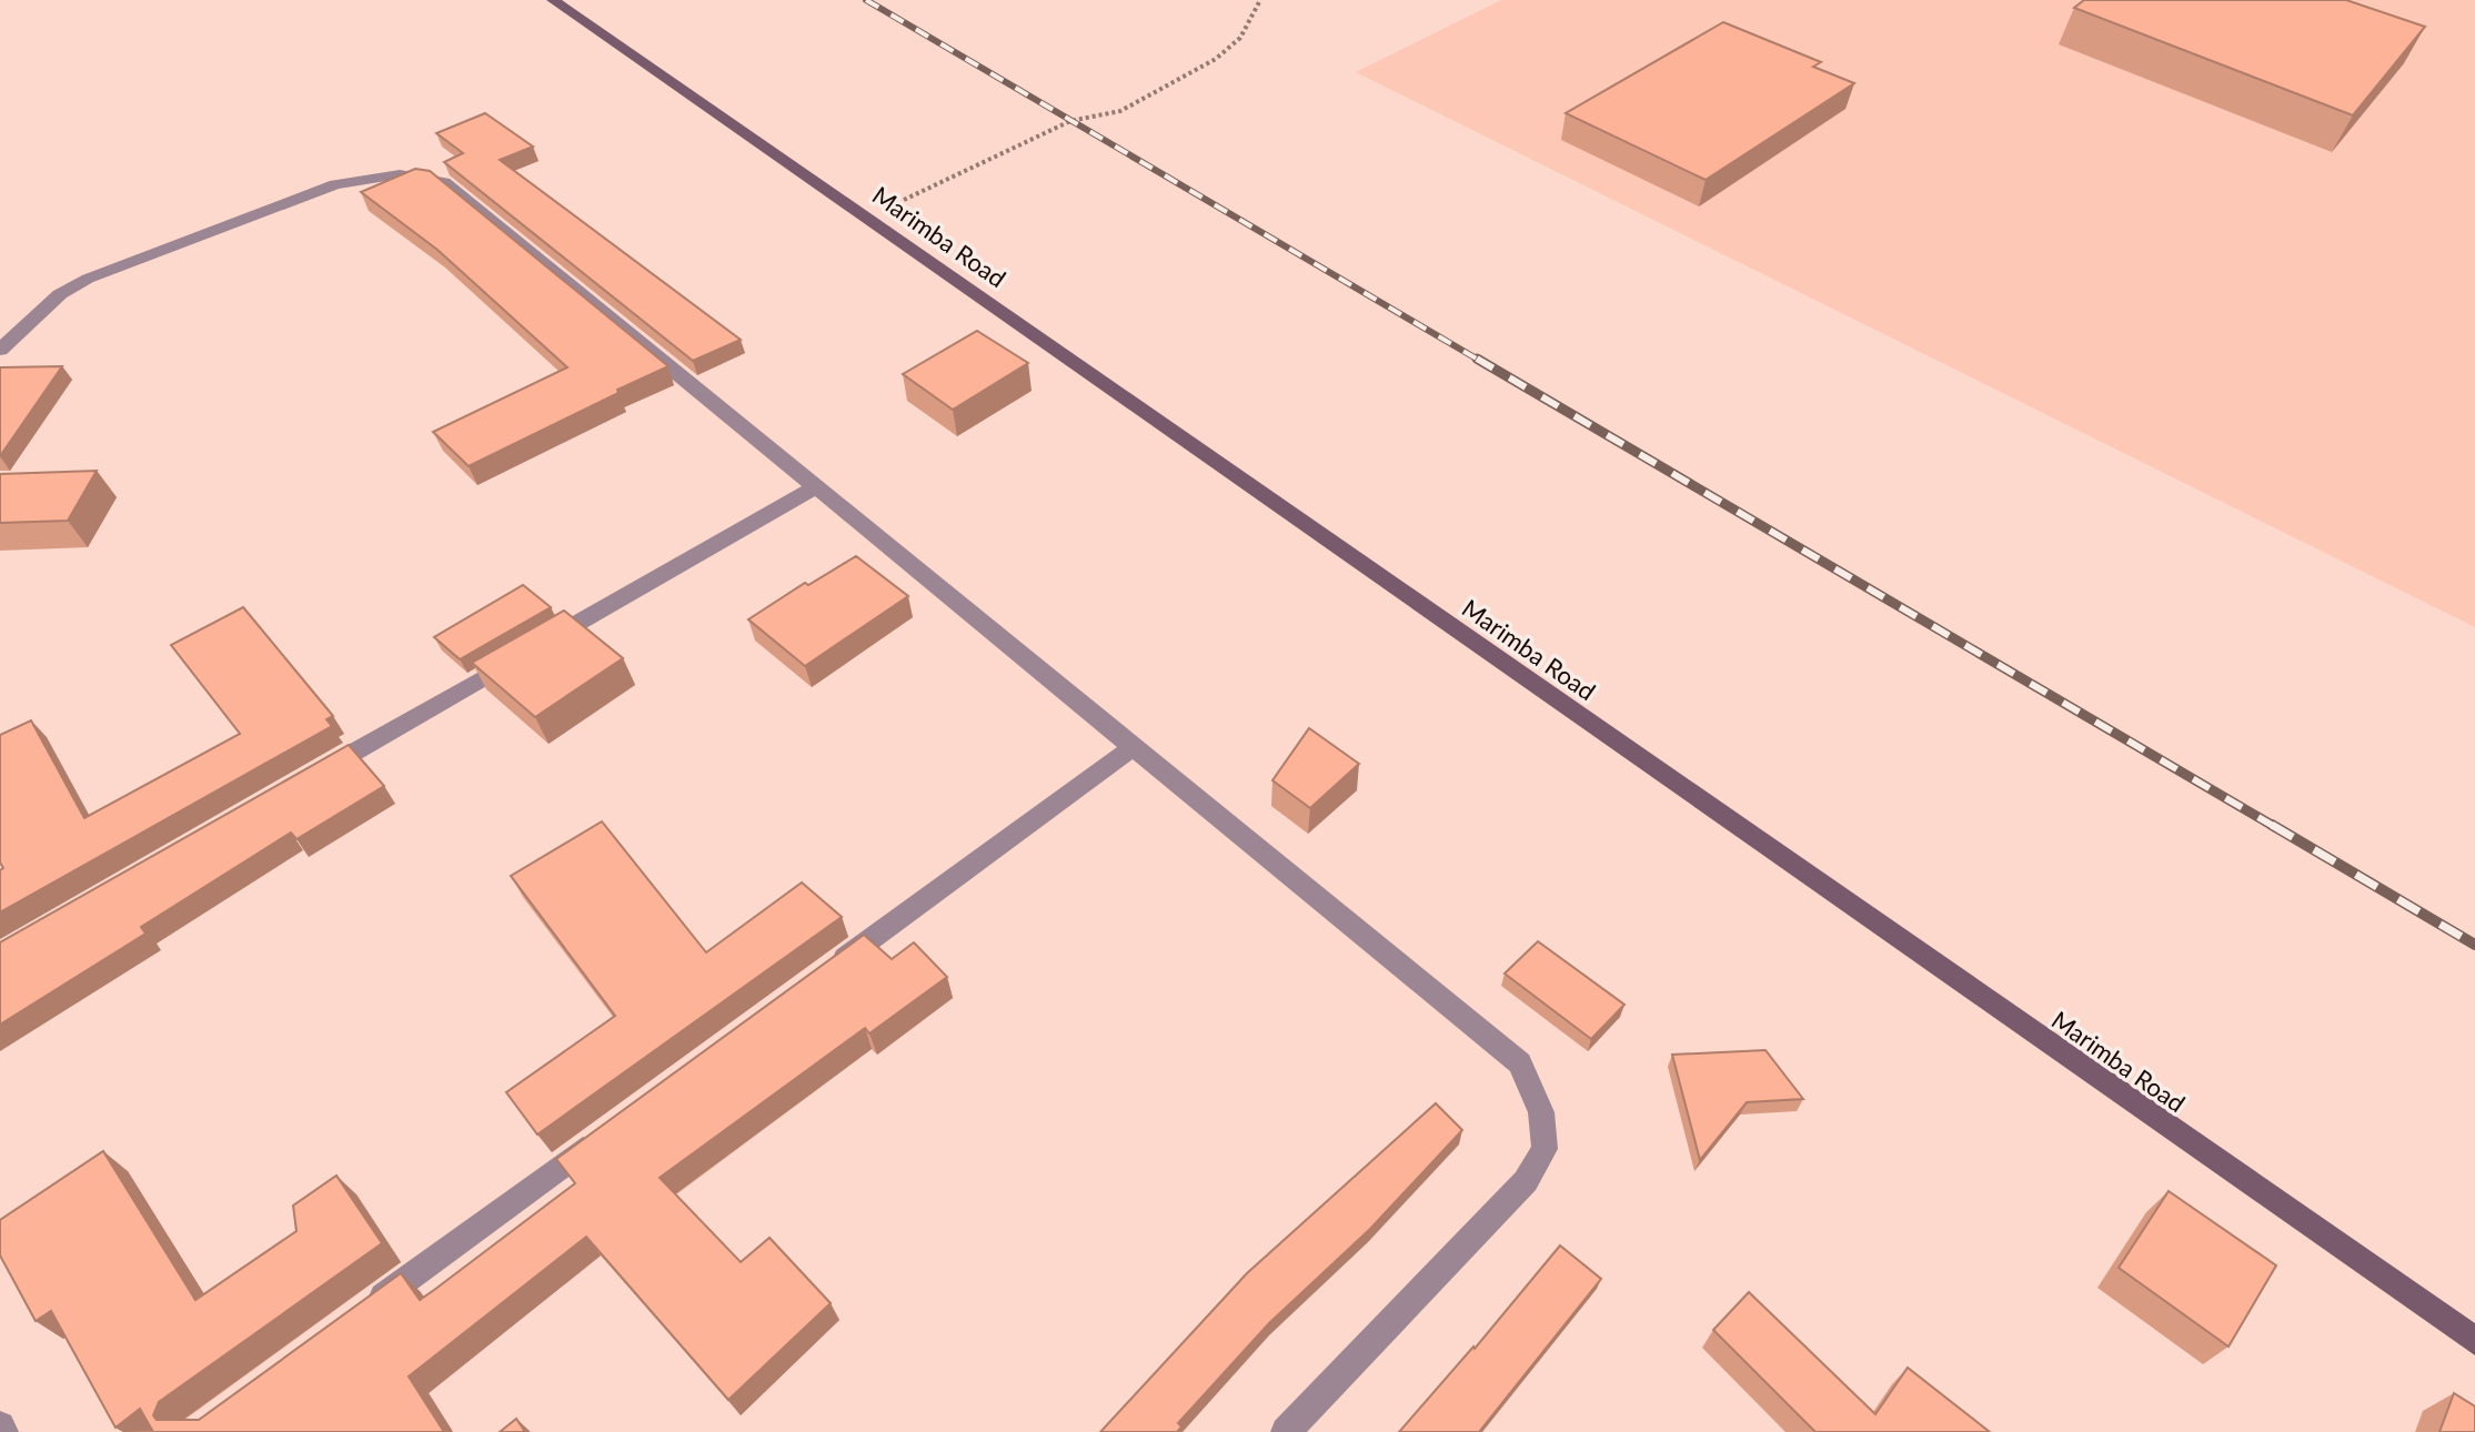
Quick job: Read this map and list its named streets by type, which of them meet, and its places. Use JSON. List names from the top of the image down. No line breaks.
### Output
{"streets":{"street":["Marimba Road"]}}
